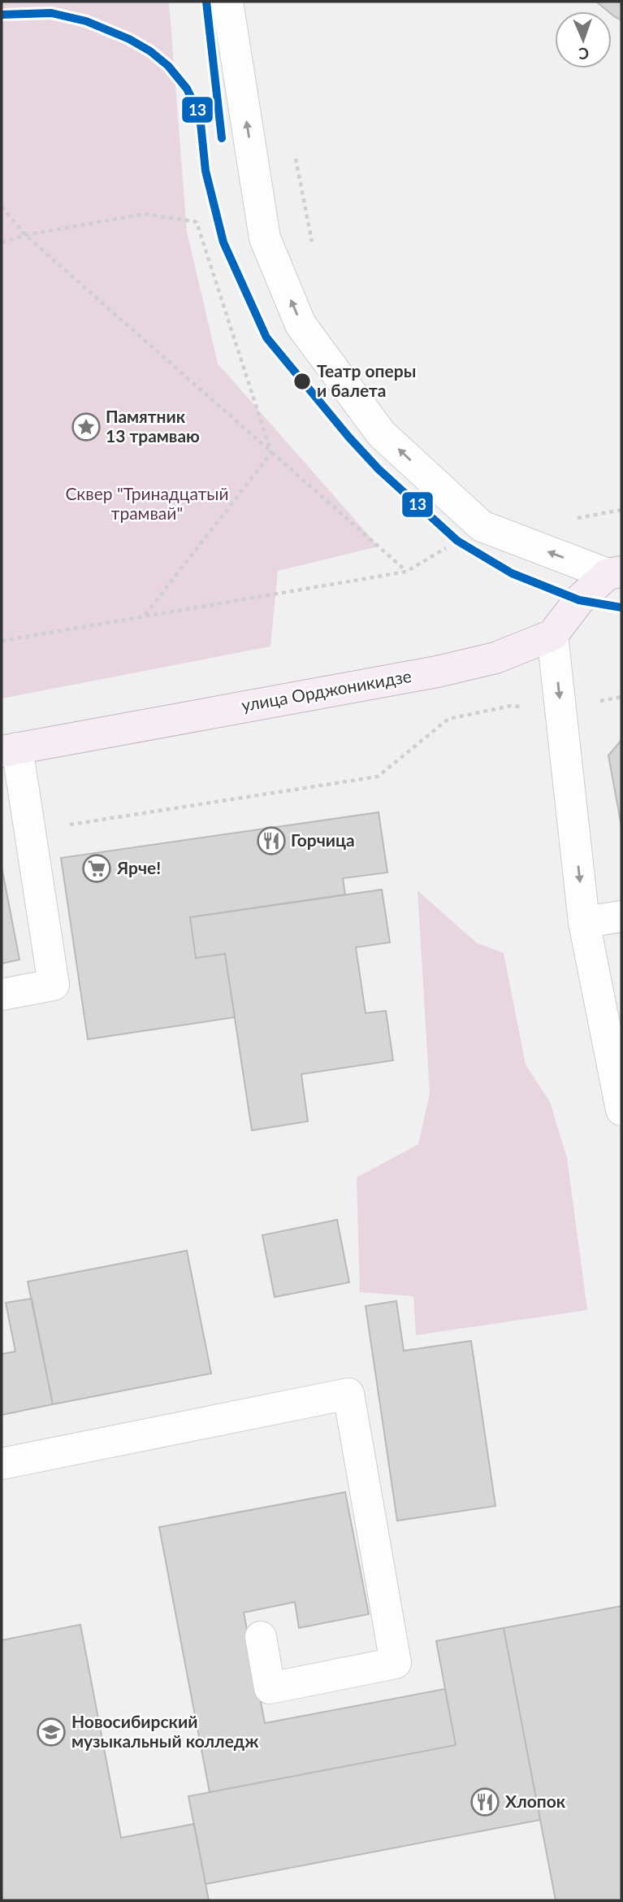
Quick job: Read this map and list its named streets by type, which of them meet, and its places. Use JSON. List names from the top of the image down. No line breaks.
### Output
{"streets":{"main road":["улица Орджоникидзе"]},"parks":["Сквер \"Тринадцатый трамвай\""],"places":{"other":["Театр оперы и балета"],"place":["Памятник 13 трамваю"],"restaurant":["Горчица","Хлопок"],"supermarket":["Ярче!"],"school or university":["Новосибирский музыкальный колледж"]},"lines":["tram line 13"],"north":"bottom"}
